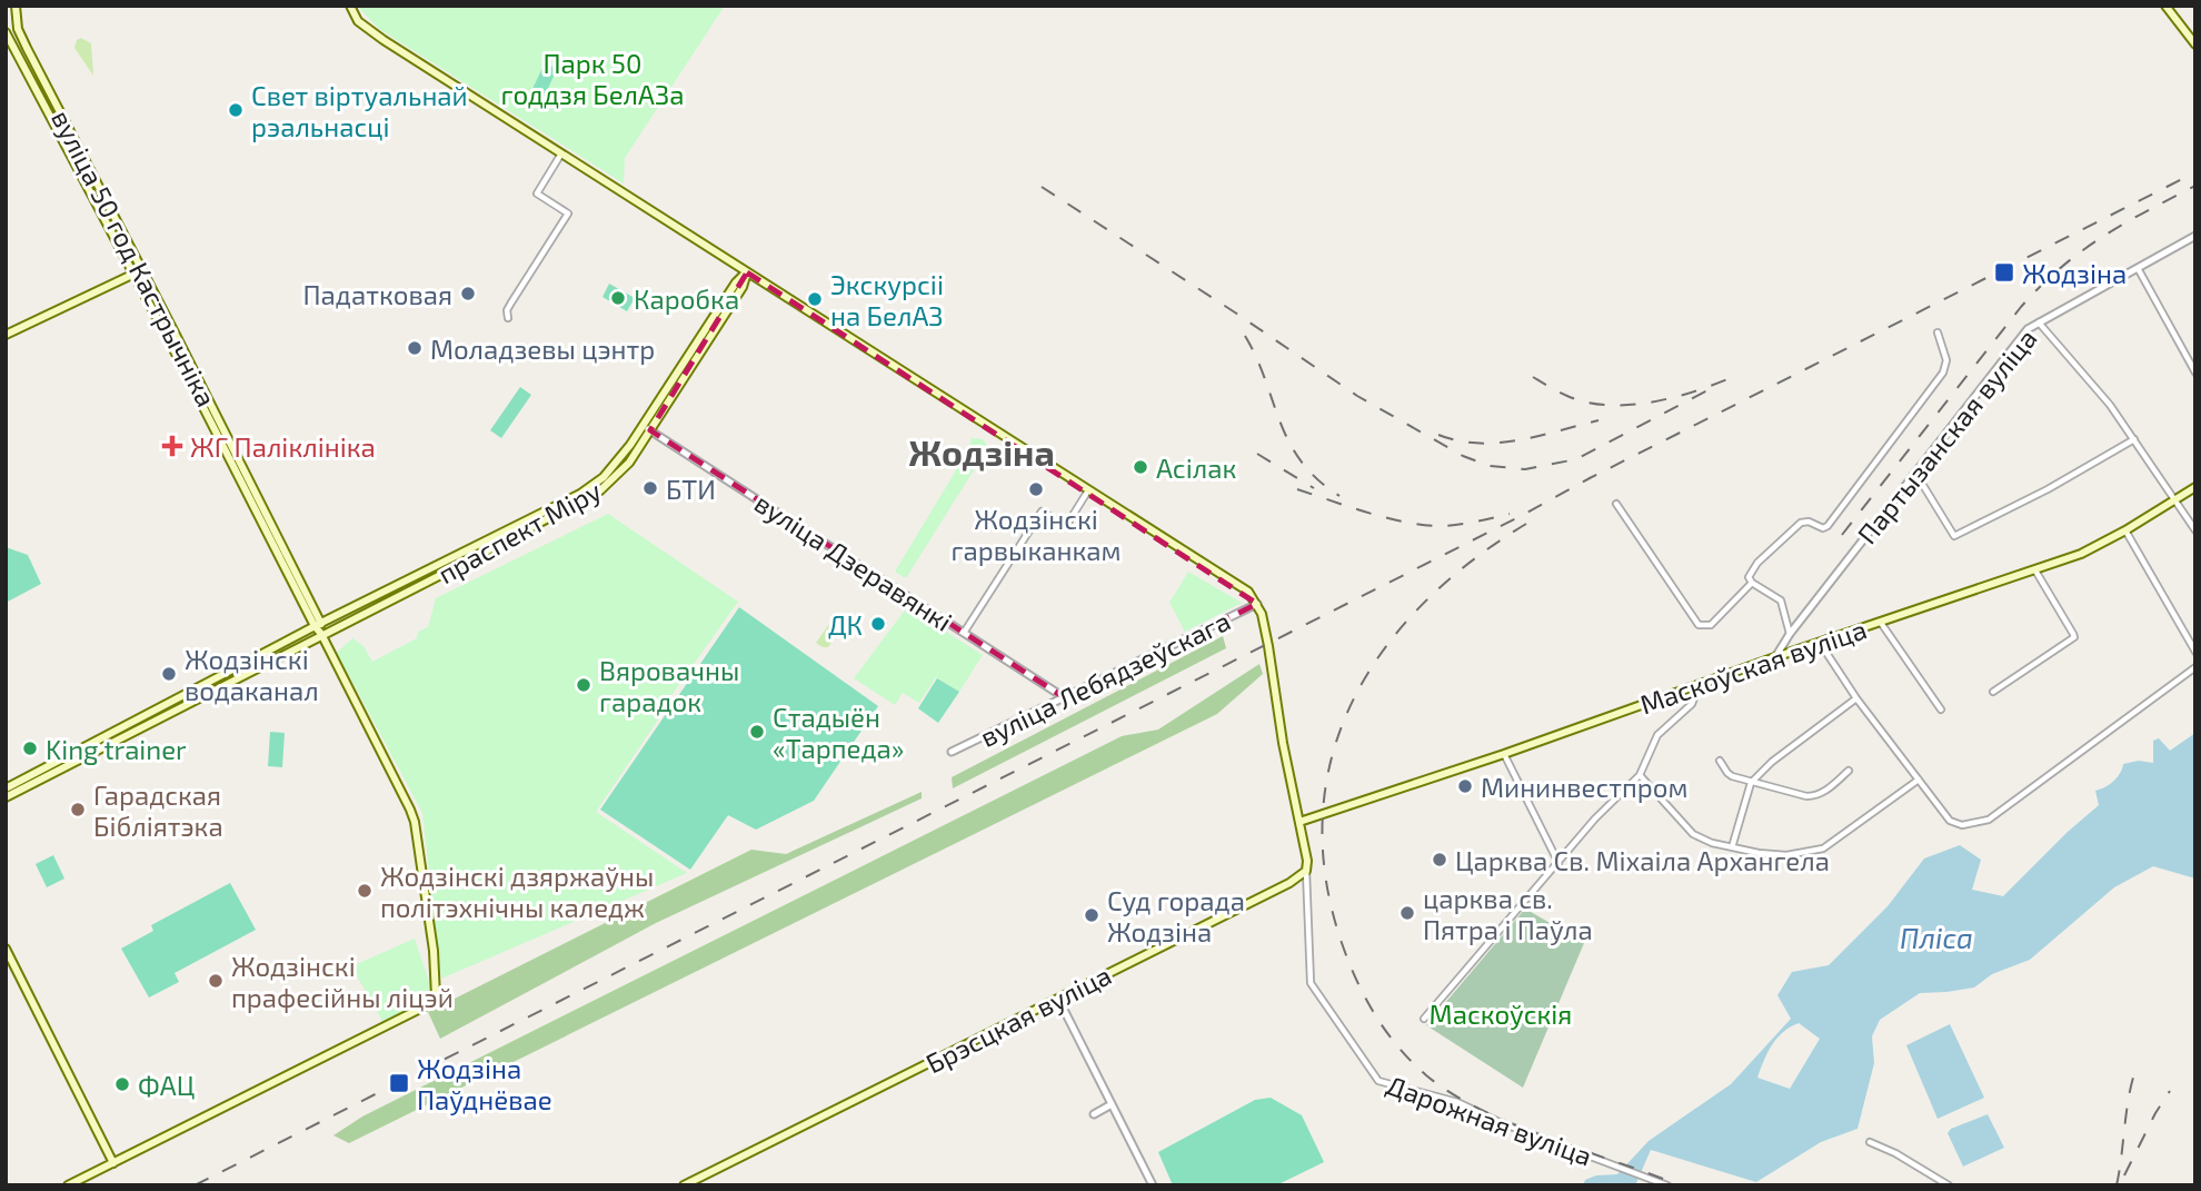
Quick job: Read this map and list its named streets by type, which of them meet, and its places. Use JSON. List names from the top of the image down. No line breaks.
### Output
{"streets":{"main road":["вуліца 50 год Кастрычніка","праспект Міру","Маскоўская вуліца","Брэсцкая вуліца"],"street":["Партызанская вуліца","вуліца Дзеравянкі","вуліца Лебядзеўскага","Дарожная вуліца"]},"crossings":[["вуліца 50 год Кастрычніка","праспект Міру"],["Партызанская вуліца","Маскоўская вуліца"],["праспект Міру","вуліца Дзеравянкі"],["вуліца Дзеравянкі","вуліца Лебядзеўскага"],["Брэсцкая вуліца","Дарожная вуліца"]],"districts":["Жодзіна"],"water":["Пліса"],"parks":["Парк 50 годдзя БелАЗа","Маскоўскія"],"places":{"other":["Свет віртуальнай рэальнасці","Падатковая","Каробка","Экскурсіі на БелАЗ","Моладзевы цэнтр","Асілак","БТИ","Жодзінскі гарвыканкам","ДК","Жодзінскі водаканал","Вяровачны гарадок","Стадыён «Тарпеда»","King trainer","Мининвестпром","Гарадская Бібліятэка","Царква Св. Міхаіла Архангела","Жодзінскі дзяржаўны політэхнічны каледж","царква св. Пятра і Паўла","Суд горада Жодзіна","Жодзінскі прафесійны ліцэй","ФАЦ"],"transit":["Жодзіна","Жодзіна Паўднёвае"],"health":["ЖГ Паліклініка"]}}
